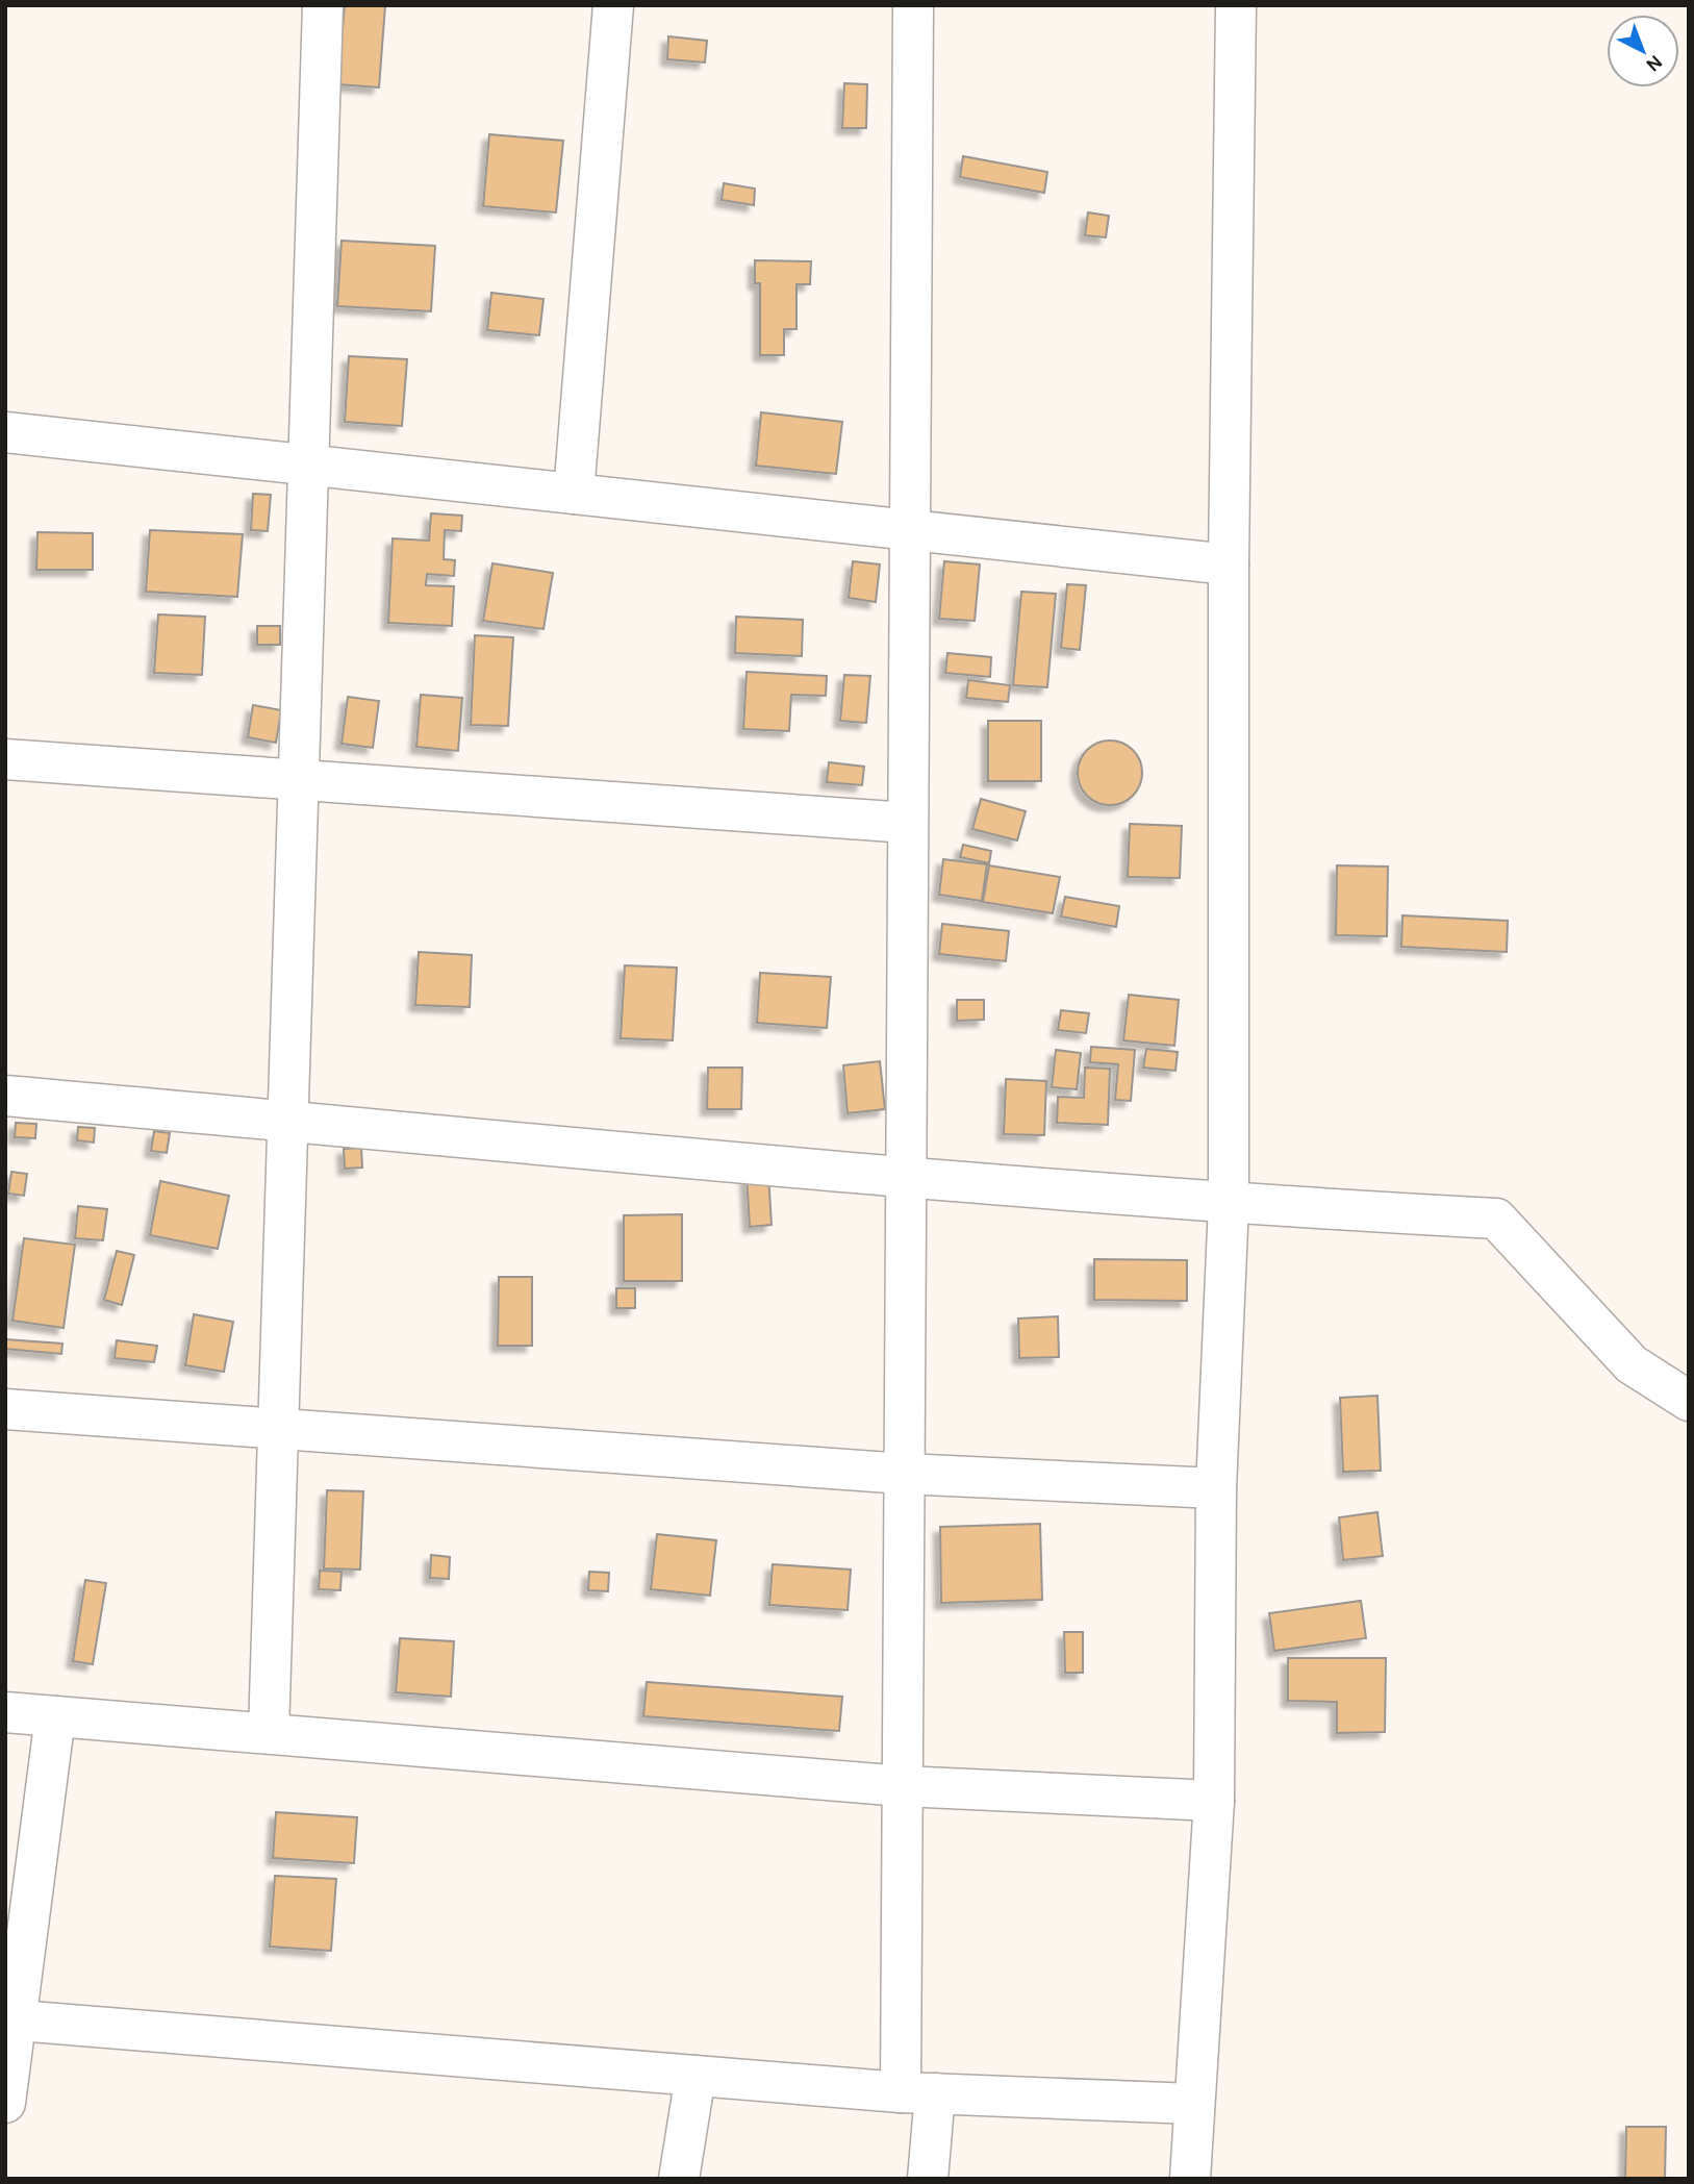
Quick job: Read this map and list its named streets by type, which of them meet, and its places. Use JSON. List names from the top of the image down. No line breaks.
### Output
{"north":"bottom right"}
